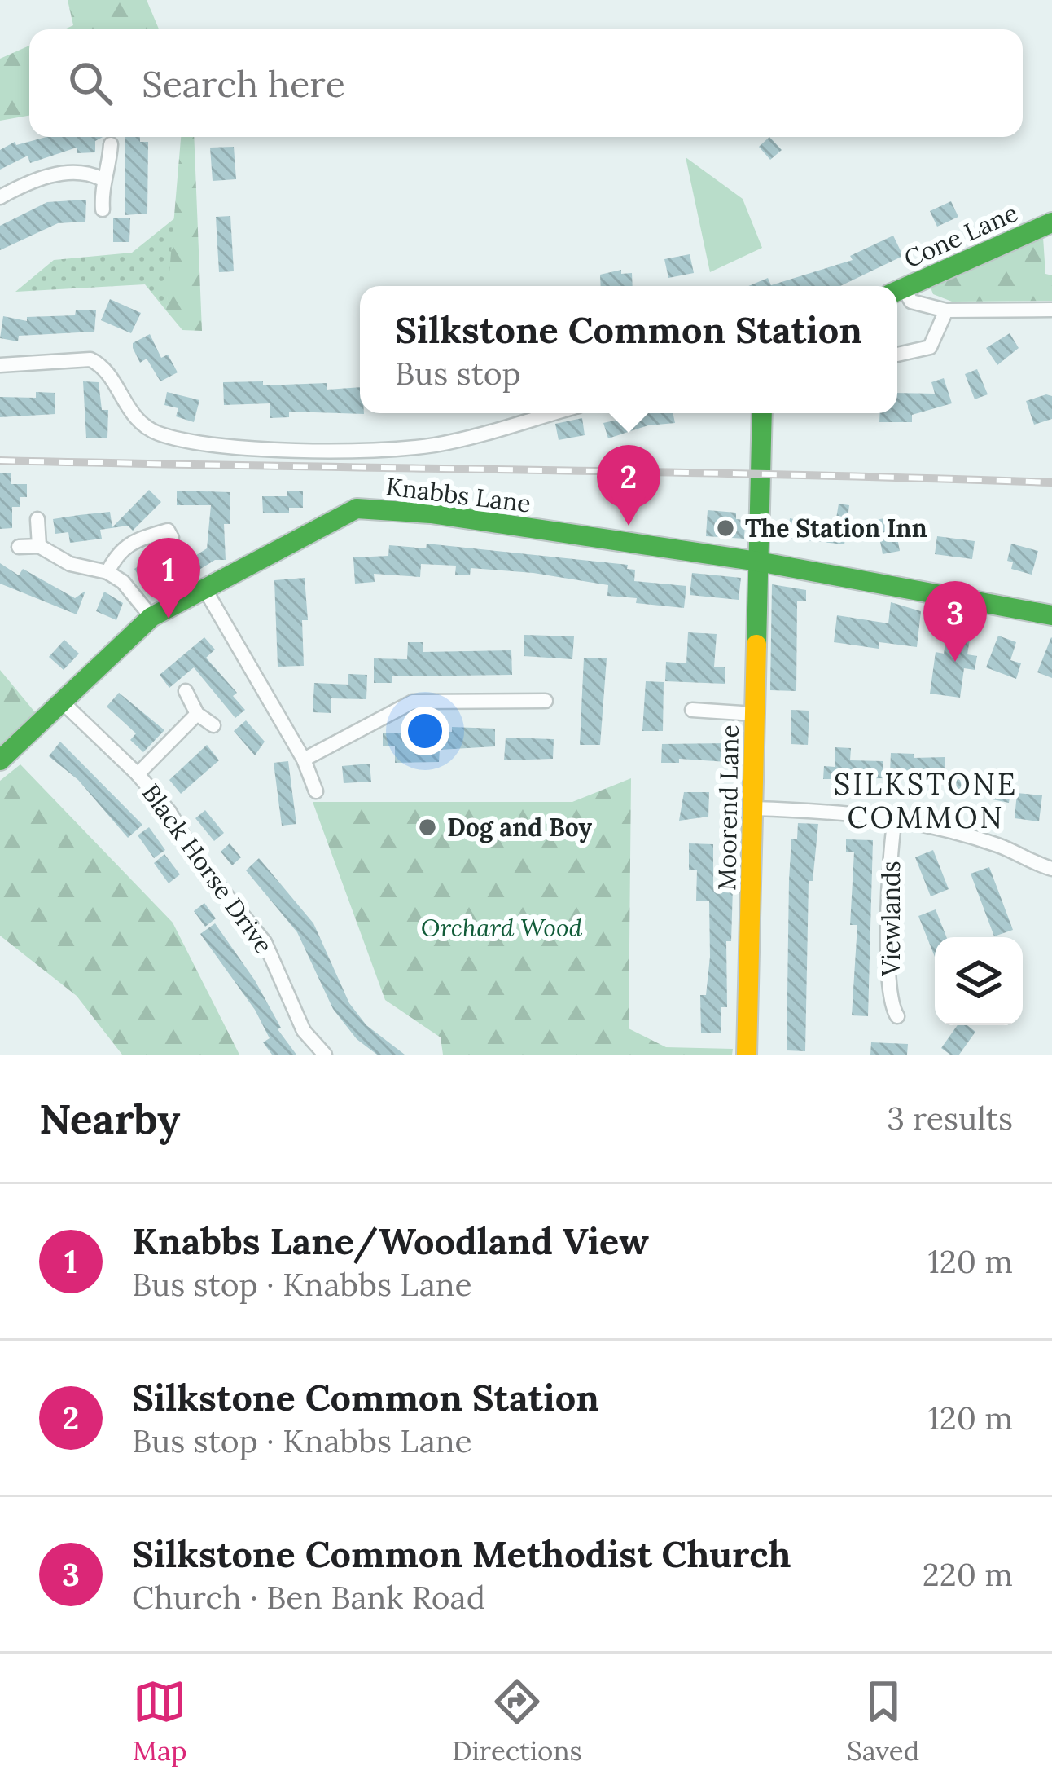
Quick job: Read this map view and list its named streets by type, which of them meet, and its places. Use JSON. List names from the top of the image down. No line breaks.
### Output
{"streets":{"main road":["Cone Lane","Knabbs Lane","Moorend Lane"],"street":["Black Horse Drive","Viewlands"]},"crossings":[["Knabbs Lane","Moorend Lane"],["Knabbs Lane","Black Horse Drive"]],"districts":["SILKSTONE COMMON"],"parks":["Orchard Wood"],"places":["The Station Inn","Dog and Boy"],"page":{"search":"Search here","popup":["Silkstone Common Station","Bus stop"],"pins":["2","1","3"],"heading":["Nearby","3 results"],"list":[{"mark":"1","name":"Knabbs Lane/Woodland View","note":"Bus stop · Knabbs Lane","value":"120 m"},{"mark":"2","name":"Silkstone Common Station","note":"Bus stop · Knabbs Lane","value":"120 m"},{"mark":"3","name":"Silkstone Common Methodist Church","note":"Church · Ben Bank Road","value":"220 m"}],"nav":["Map","Directions","Saved"]}}
